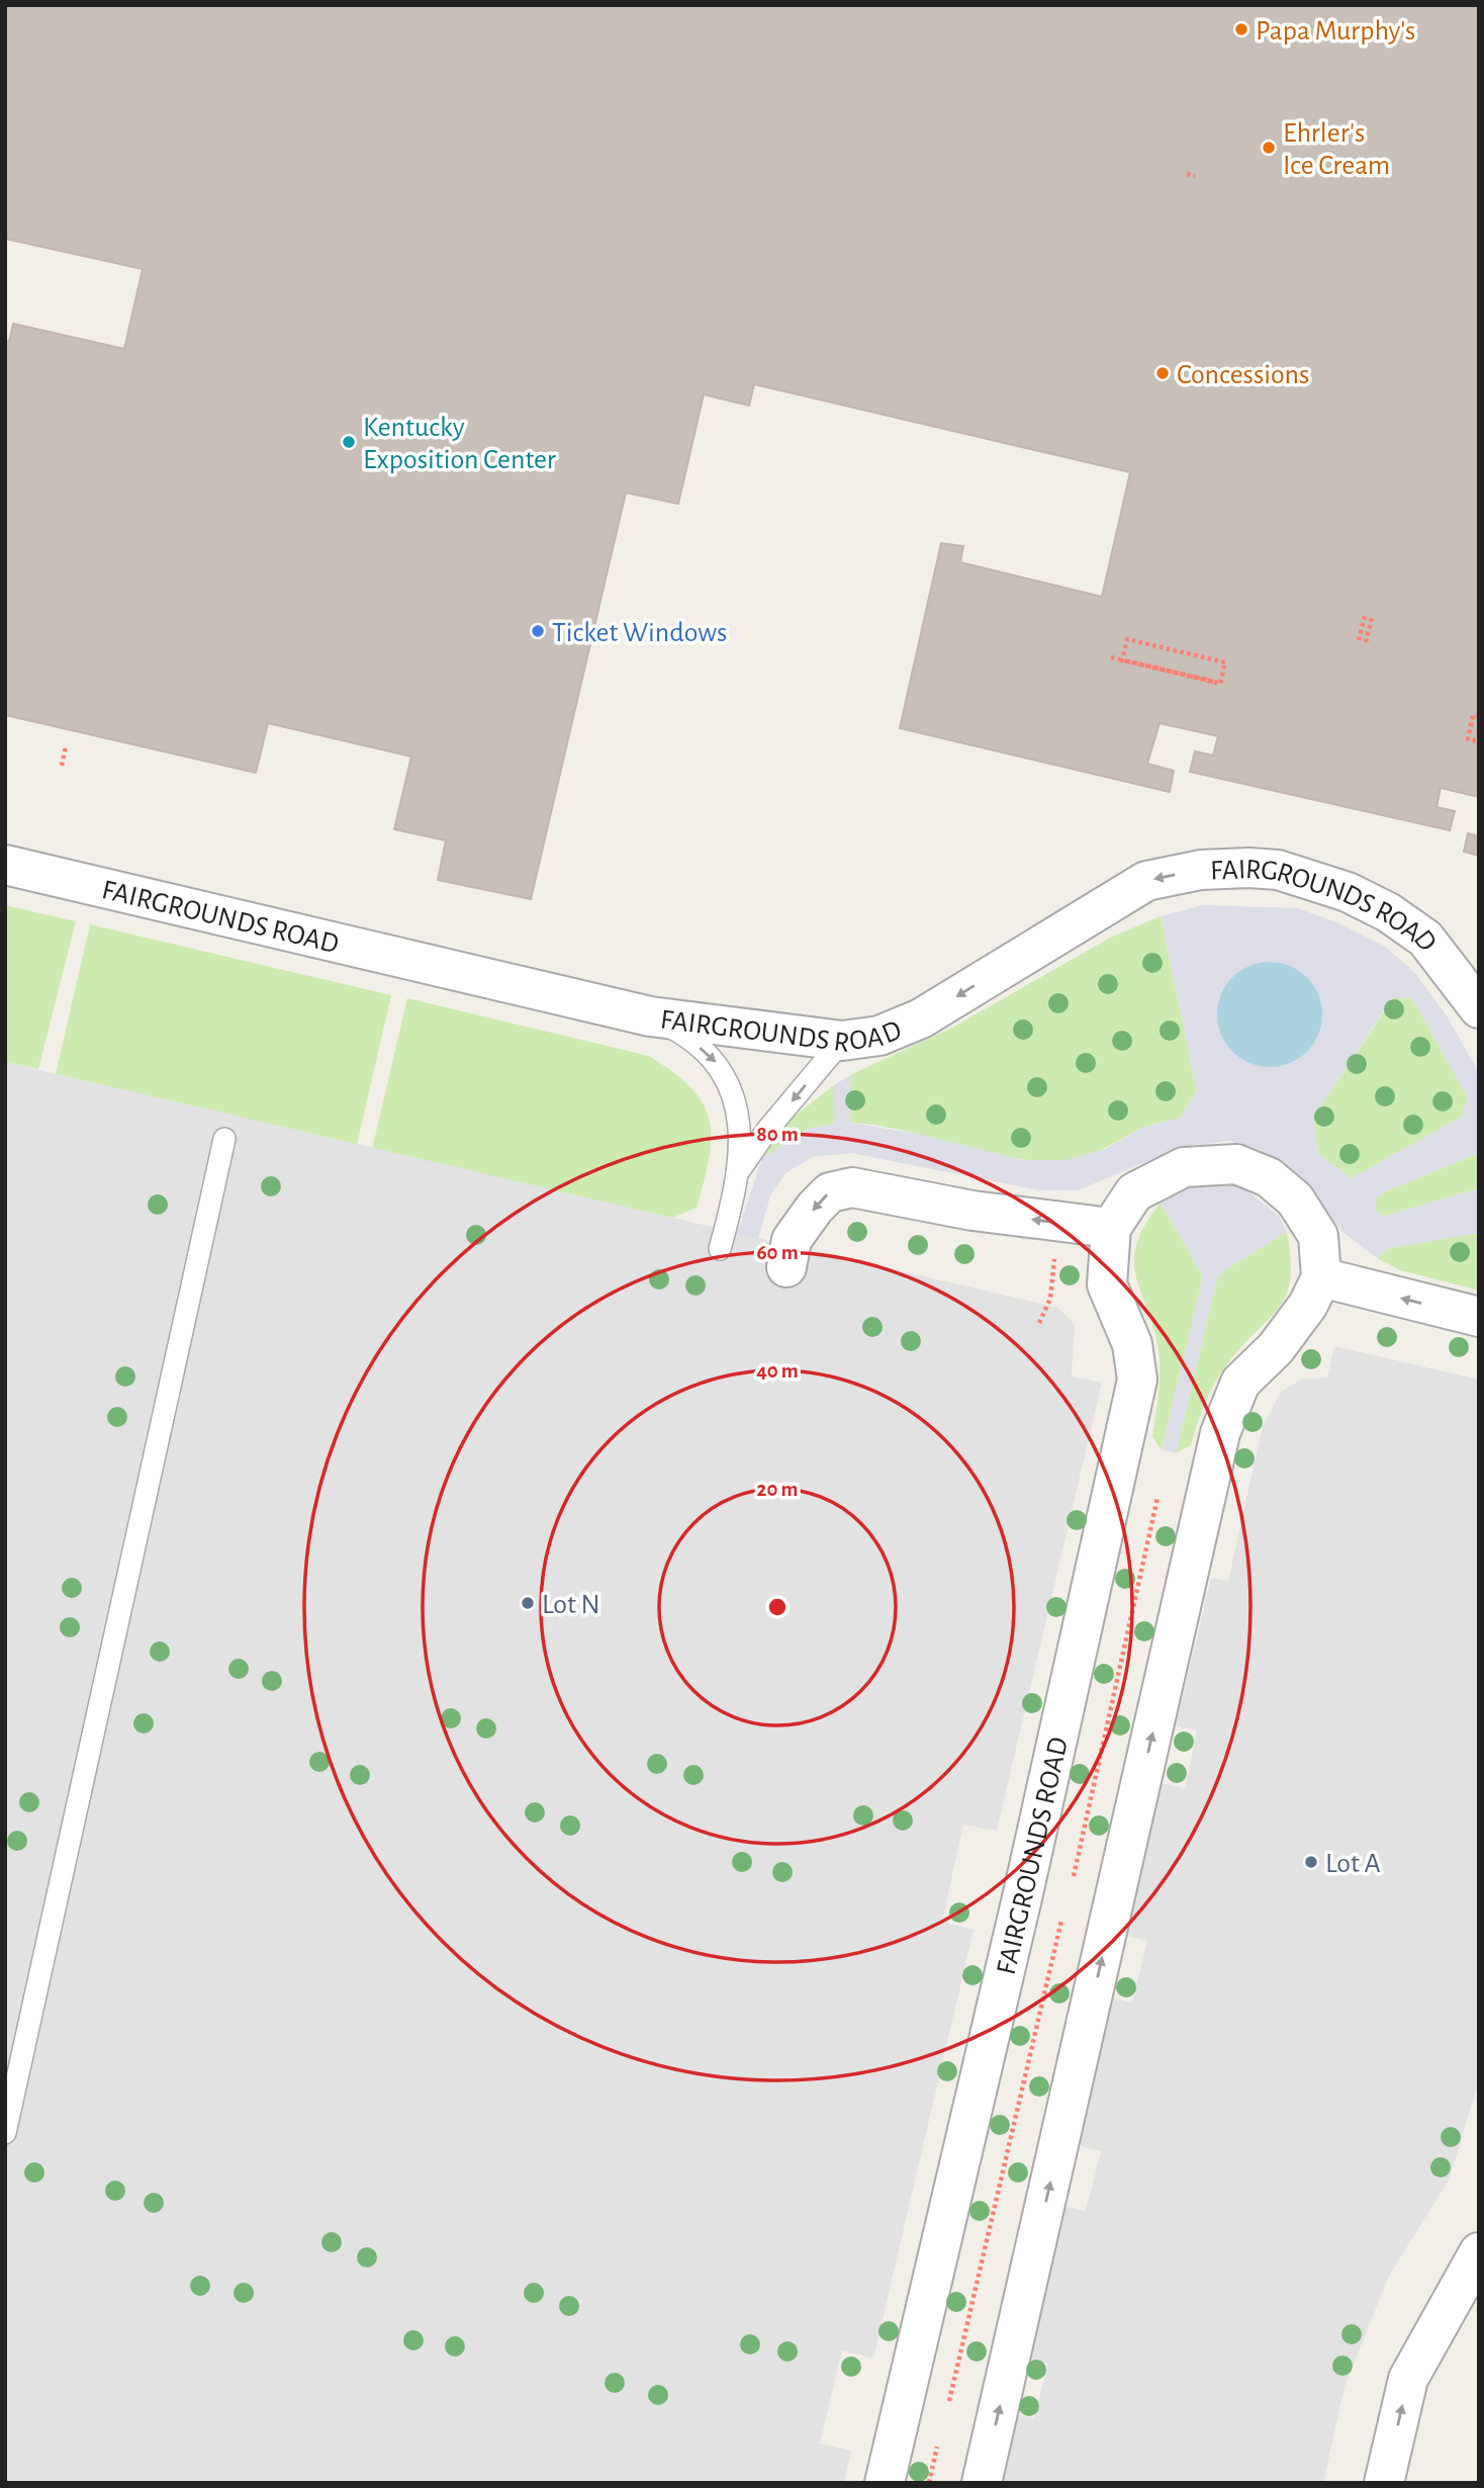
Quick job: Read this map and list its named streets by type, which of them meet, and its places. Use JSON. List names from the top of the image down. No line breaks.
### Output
{"streets":{"street":["FAIRGROUNDS ROAD"]},"places":["Papa Murphy's","Ehrler's Ice Cream","Concessions","Kentucky Exposition Center","Ticket Windows","Lot N","Lot A"],"rings":["80 m","60 m","40 m","20 m"]}
